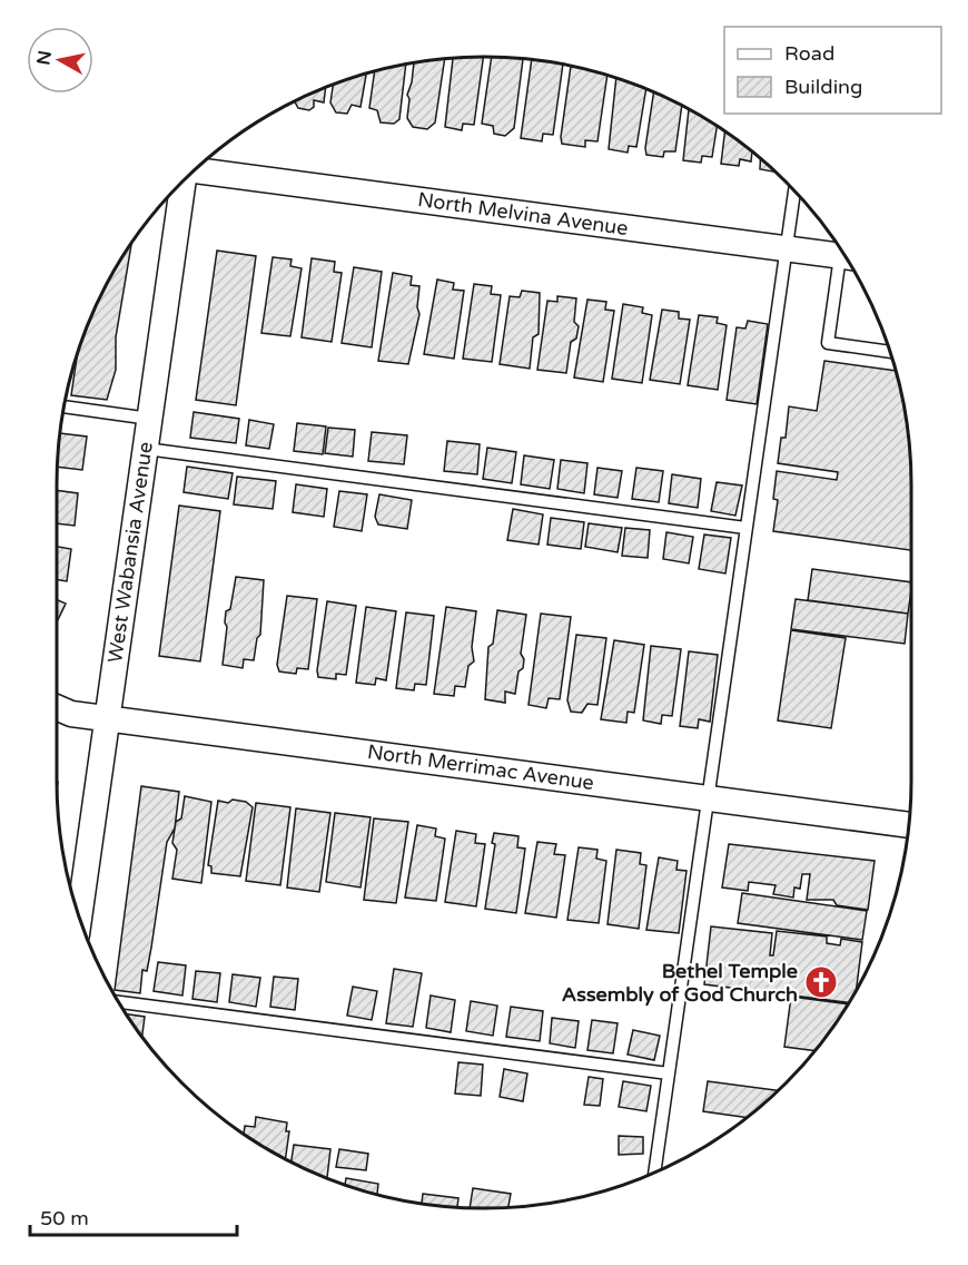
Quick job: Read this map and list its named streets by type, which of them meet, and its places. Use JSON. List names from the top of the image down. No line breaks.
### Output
{"streets":{"street":["North Melvina Avenue","West Wabansia Avenue","North Merrimac Avenue"]},"crossings":[["West Wabansia Avenue","North Merrimac Avenue"]],"places":{"church":["Bethel Temple Assembly of God Church"]},"legend":["Road","Building"],"scale_bar":"50 m","north":"left"}
